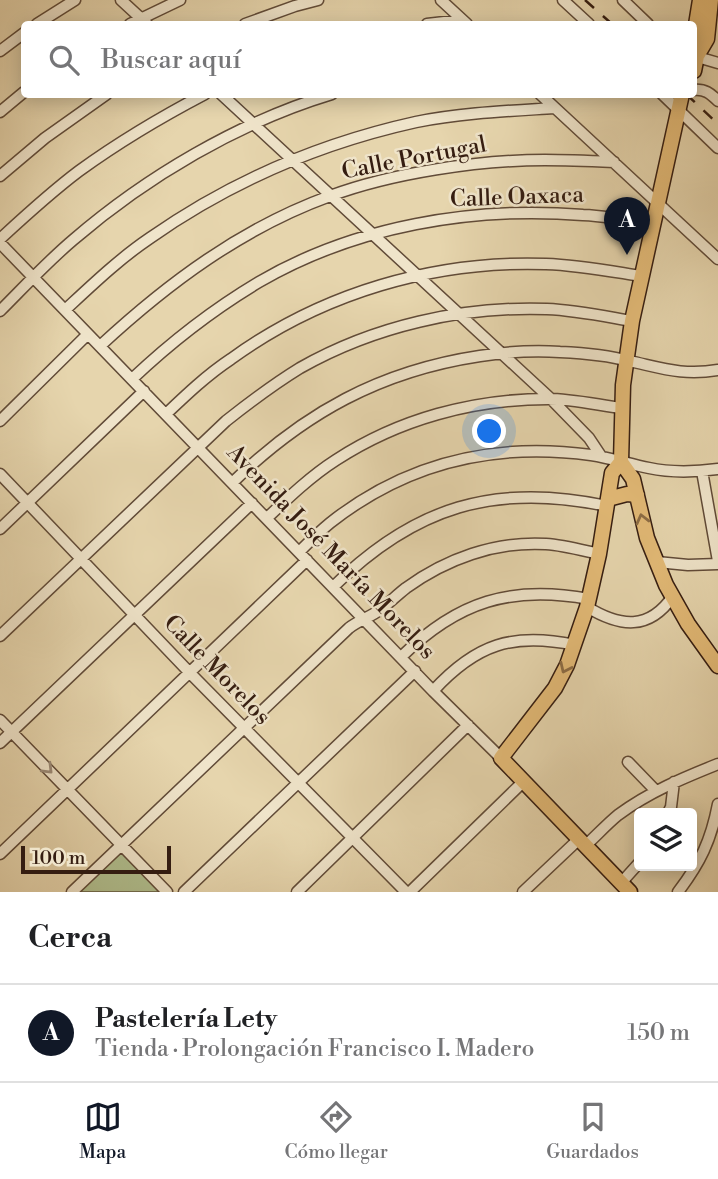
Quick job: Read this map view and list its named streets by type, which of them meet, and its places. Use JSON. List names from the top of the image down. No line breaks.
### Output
{"streets":{"main road":["Avenida José María Morelos"],"street":["Calle Portugal","Calle Oaxaca","Calle Morelos"]},"crossings":[["Calle Portugal","Avenida José María Morelos"],["Calle Oaxaca","Avenida José María Morelos"]],"scale_bar":"100 m","page":{"search":"Buscar aquí","pins":"A","scale":"100 m","heading":"Cerca","list":[{"mark":"A","name":"Pastelería Lety","note":"Tienda · Prolongación Francisco I. Madero","value":"150 m"}],"nav":["Mapa","Cómo llegar","Guardados"]}}
